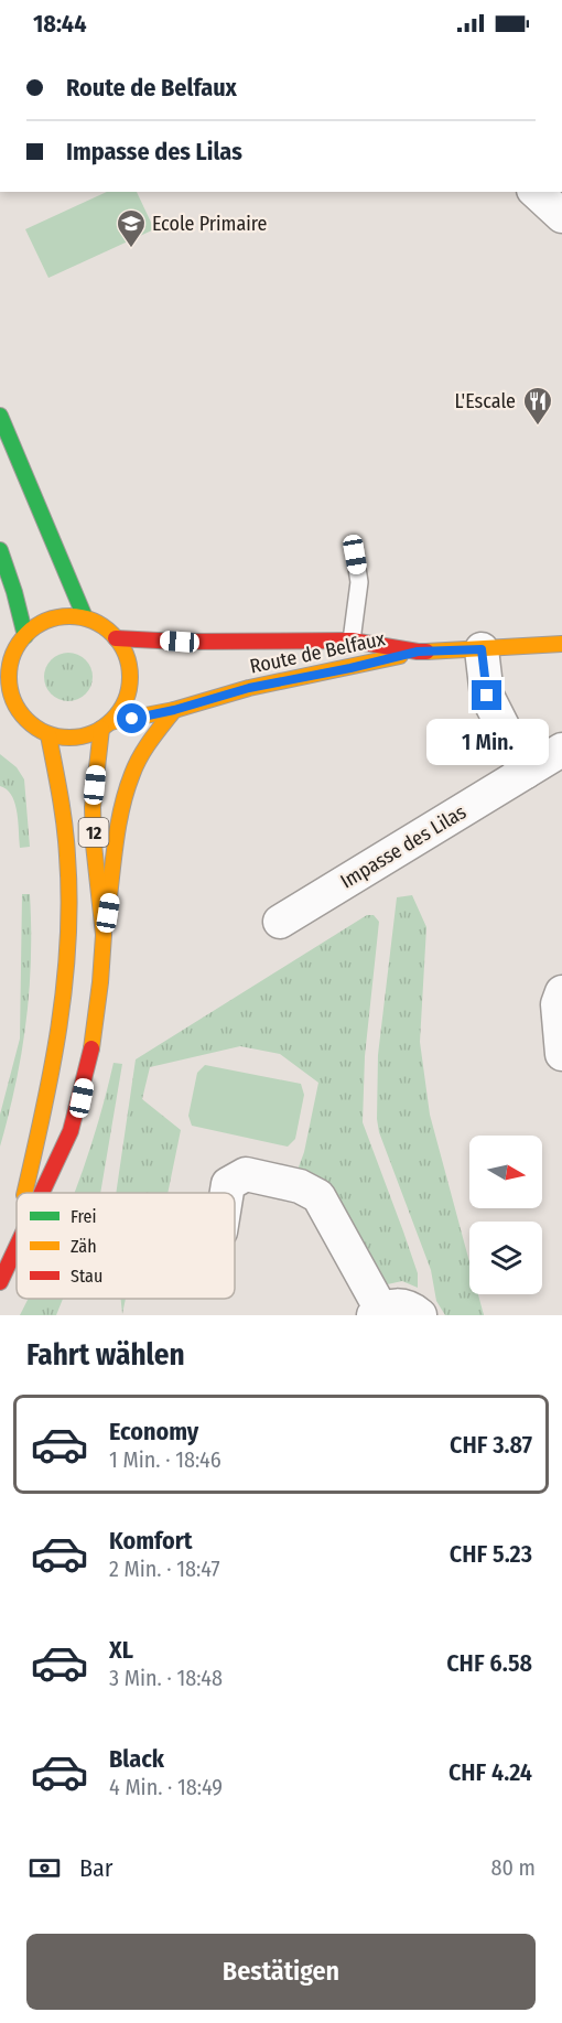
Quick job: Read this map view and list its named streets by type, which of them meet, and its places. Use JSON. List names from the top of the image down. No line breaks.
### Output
{"streets":{"main road":["Route de Belfaux","12"],"street":["Impasse des Lilas"]},"crossings":[["Route de Belfaux","12"]],"places":{"school or university":["Ecole Primaire"],"restaurant":["L'Escale"]},"legend":["Frei","Zäh","Stau"],"north":"right","page":{"status":"18:44","banner":["Route de Belfaux","Impasse des Lilas"],"bubble":"1 Min.","heading":"Fahrt wählen","list":[{"name":"Economy","note":"1 Min. · 18:46","value":"CHF 3.87"},{"name":"Komfort","note":"2 Min. · 18:47","value":"CHF 5.23"},{"name":"XL","note":"3 Min. · 18:48","value":"CHF 6.58"},{"name":"Black","note":"4 Min. · 18:49","value":"CHF 4.24"}],"pay":["Bar","80 m"],"buttons":"Bestätigen"}}
